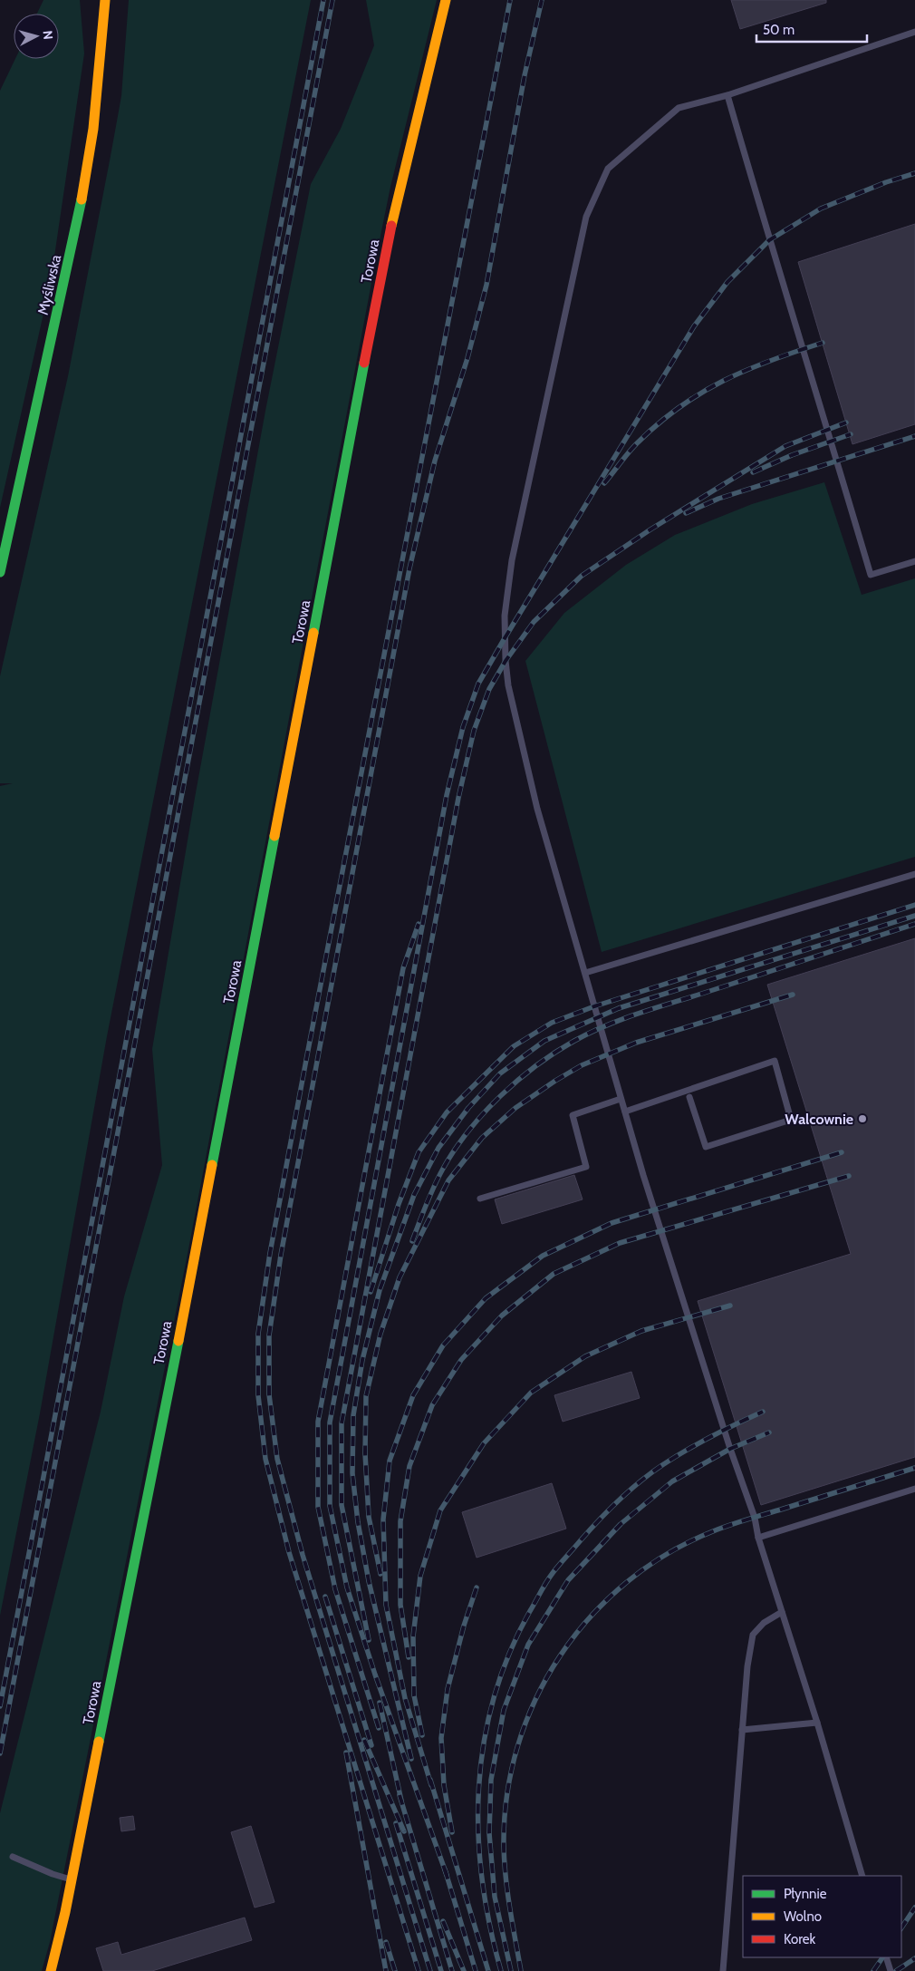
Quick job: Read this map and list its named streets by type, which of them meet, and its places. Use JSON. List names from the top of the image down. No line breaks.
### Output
{"streets":{"street":["Torowa","Myśliwska"]},"places":["Walcownie"],"legend":["Płynnie","Wolno","Korek"],"scale_bar":"50 m","north":"right"}
